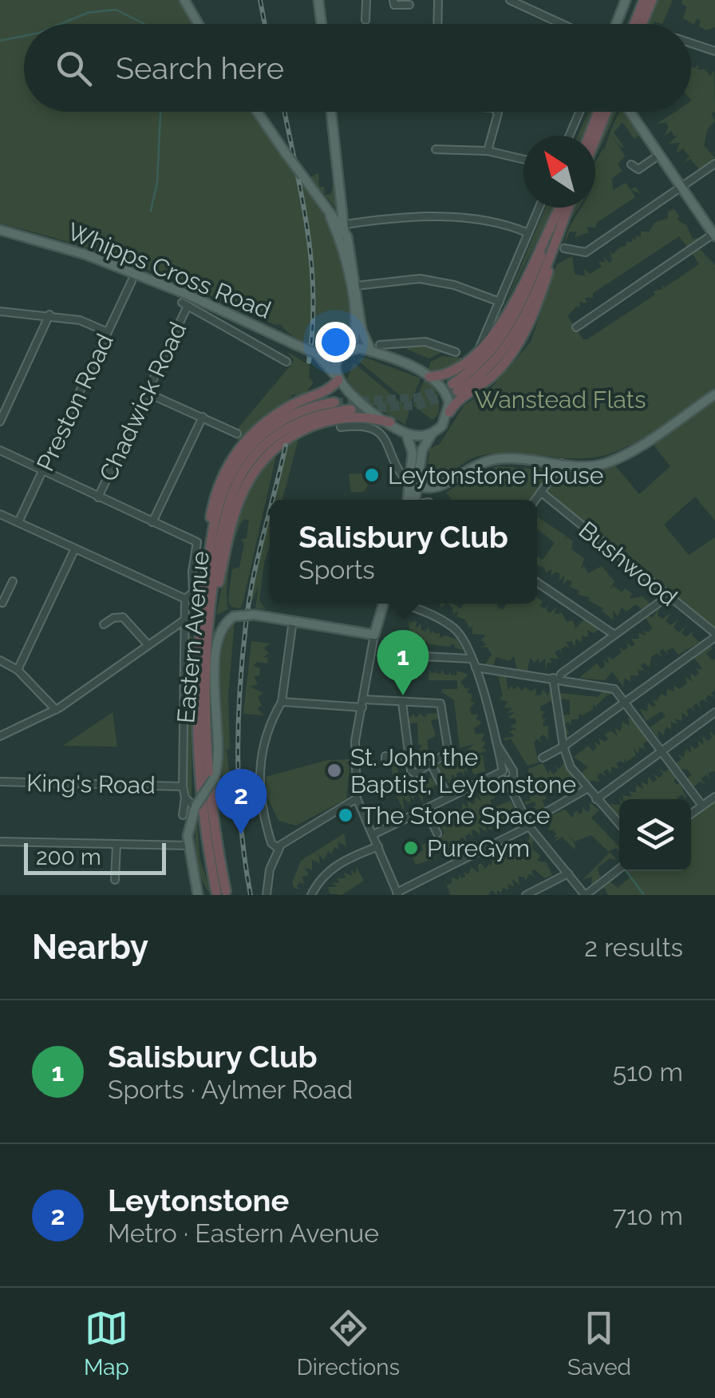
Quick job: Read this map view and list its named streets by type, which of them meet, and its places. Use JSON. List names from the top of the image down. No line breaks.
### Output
{"streets":{"highway":["Eastern Avenue"],"main road":["Whipps Cross Road"],"street":["Chadwick Road","Preston Road","Bushwood","King's Road"]},"crossings":[["Whipps Cross Road","Chadwick Road"]],"parks":["Wanstead Flats"],"places":["Leytonstone House","St. John the Baptist, Leytonstone","The Stone Space","PureGym"],"scale_bar":"200 m","north":"top left","page":{"search":"Search here","popup":["Salisbury Club","Sports"],"pins":["1","2"],"scale":"200 m","heading":["Nearby","2 results"],"list":[{"mark":"1","name":"Salisbury Club","note":"Sports · Aylmer Road","value":"510 m"},{"mark":"2","name":"Leytonstone","note":"Metro · Eastern Avenue","value":"710 m"}],"nav":["Map","Directions","Saved"]}}
